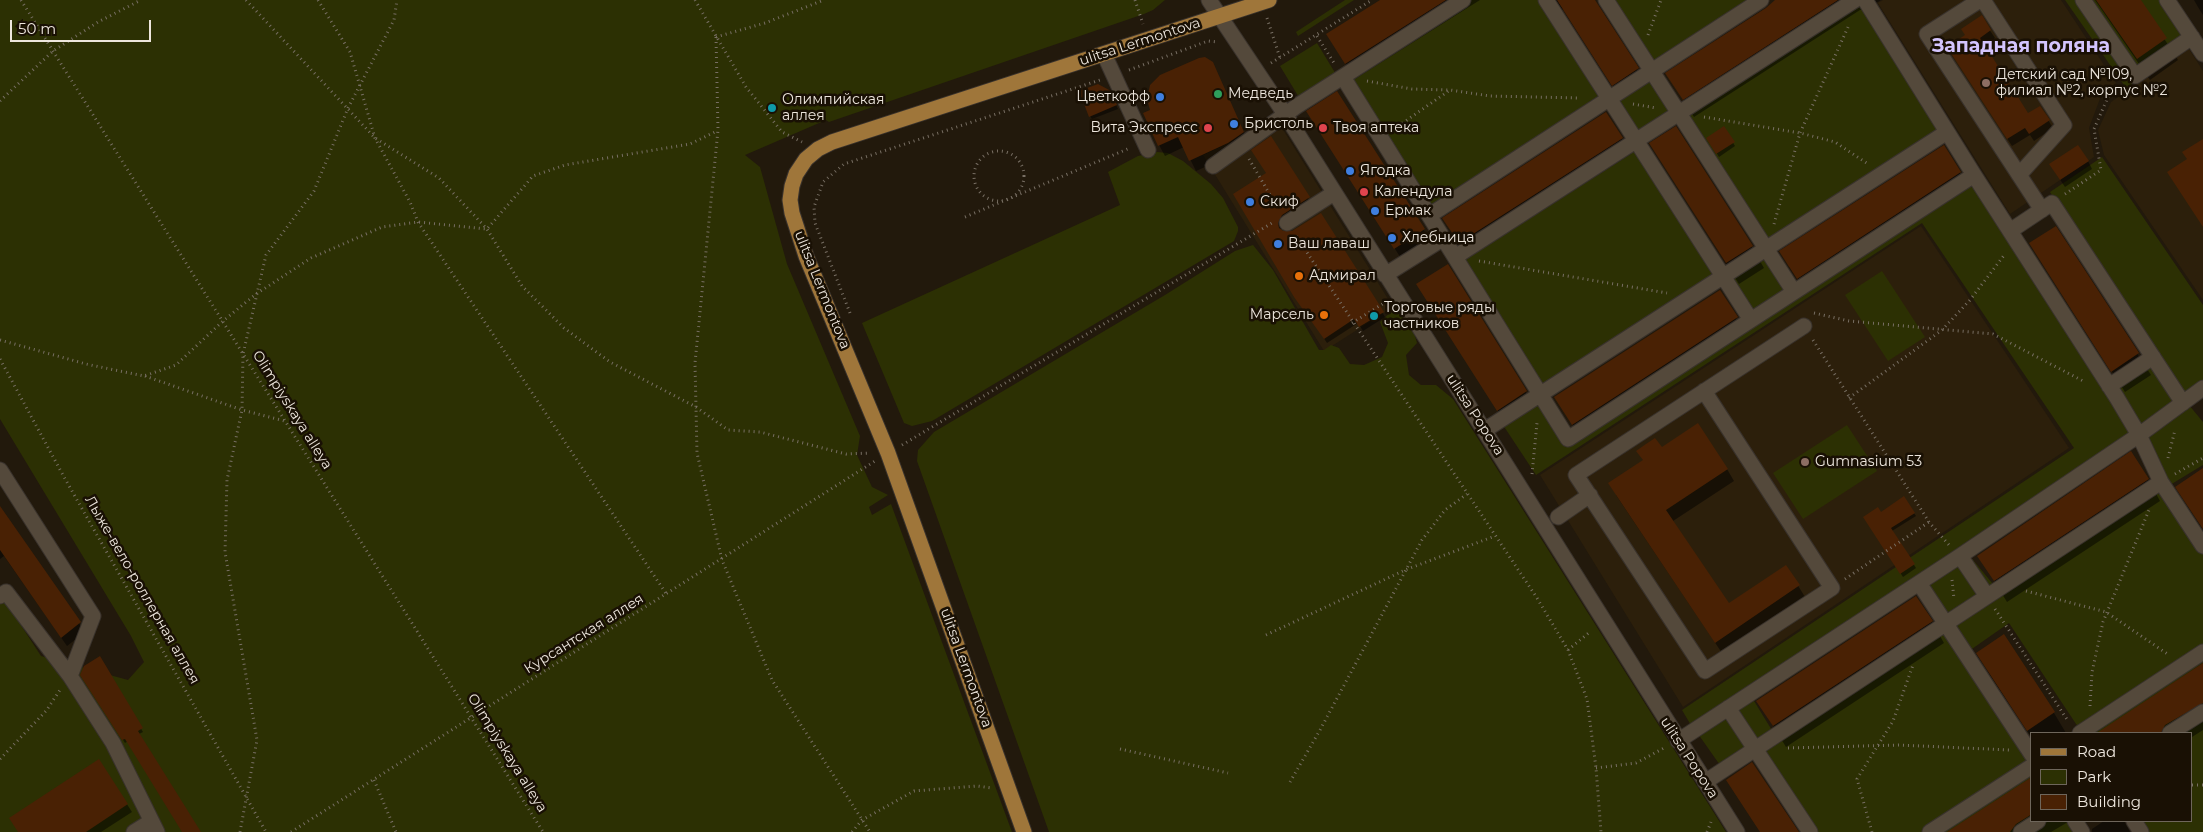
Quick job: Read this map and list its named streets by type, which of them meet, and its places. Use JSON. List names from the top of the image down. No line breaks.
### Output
{"streets":{"main road":["ulitsa Lermontova"],"street":["ulitsa Popova"],"path":["Olimpiyskaya alleya","Лыже-вело-роллерная аллея","Курсантская аллея"]},"crossings":[["ulitsa Lermontova","ulitsa Popova"],["ulitsa Lermontova","Курсантская аллея"],["Olimpiyskaya alleya","Курсантская аллея"]],"districts":["Западная поляна"],"places":["Детский сад №109, филиал №2, корпус №2","Медведь","Цветкофф","Олимпийская аллея","Бристоль","Вита Экспресс","Твоя аптека","Ягодка","Календула","Скиф","Ермак","Хлебница","Ваш лаваш","Адмирал","Марсель","Торговые ряды частников","Gumnasium 53"],"legend":["Road","Park","Building"],"scale_bar":"50 m"}
